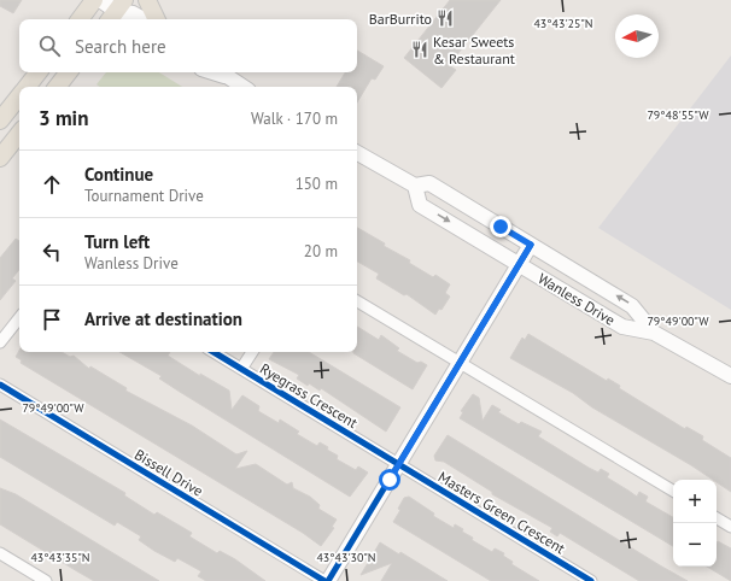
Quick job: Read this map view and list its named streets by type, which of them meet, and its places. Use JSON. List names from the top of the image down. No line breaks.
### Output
{"streets":{"main road":["Wanless Drive"],"street":["Ryegrass Crescent","Bissell Drive","Masters Green Crescent"]},"crossings":[["Ryegrass Crescent","Masters Green Crescent"]],"places":{"restaurant":["BarBurrito","Kesar Sweets & Restaurant"]},"north":"left","page":{"search":"Search here","heading":["3 min","Walk · 170 m"],"list":[["Continue","Tournament Drive","150 m"],["Turn left","Wanless Drive","20 m"],"Arrive at destination"],"map_buttons":["+","−"]},"coordinates":["43°43'25\"N","79°48'55\"W","79°49'00\"W","43°43'35\"N","43°43'30\"N"]}
